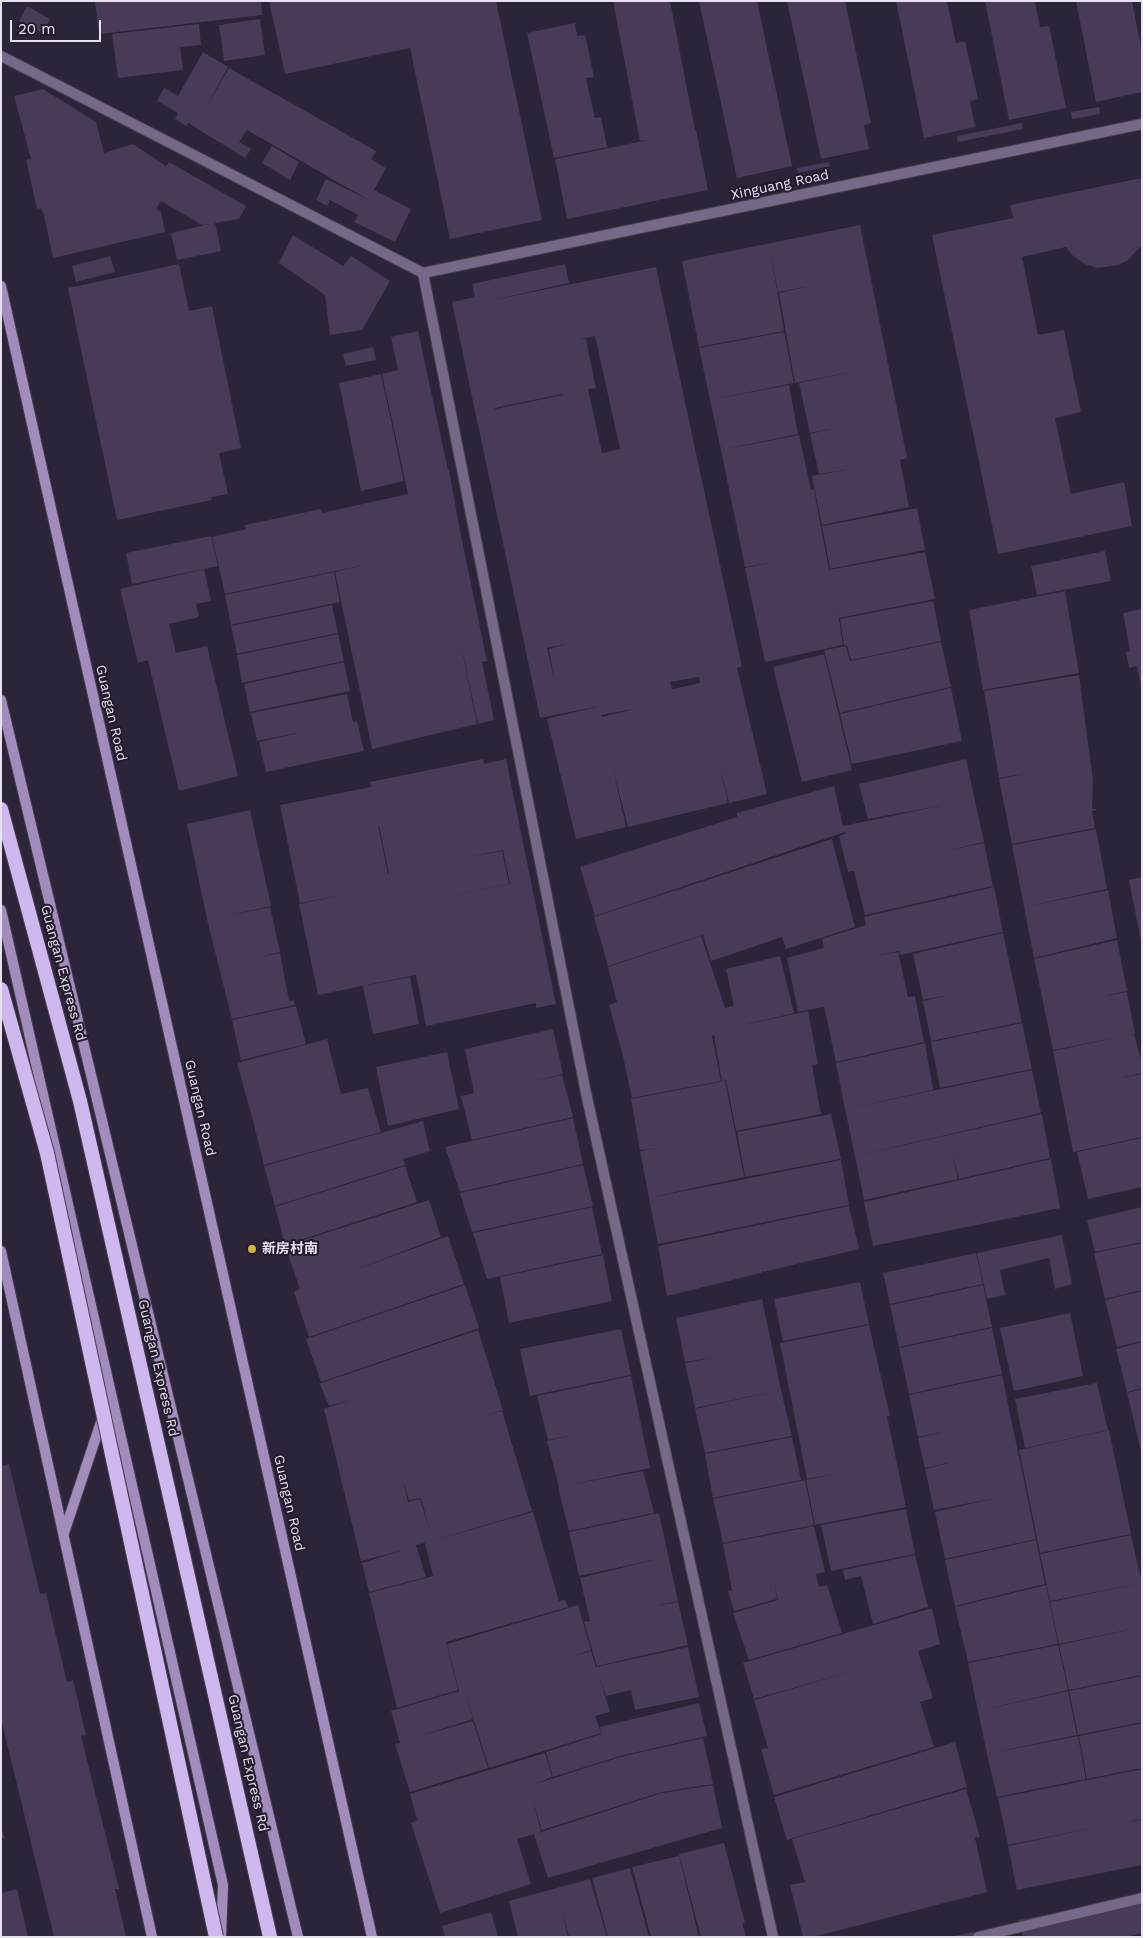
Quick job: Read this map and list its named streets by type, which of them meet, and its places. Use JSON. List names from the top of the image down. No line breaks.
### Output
{"streets":{"highway":["Guangan Express Rd"],"main road":["Guangan Road"],"street":["Xinguang Road"]},"places":["新房村南"],"scale_bar":"20 m"}
